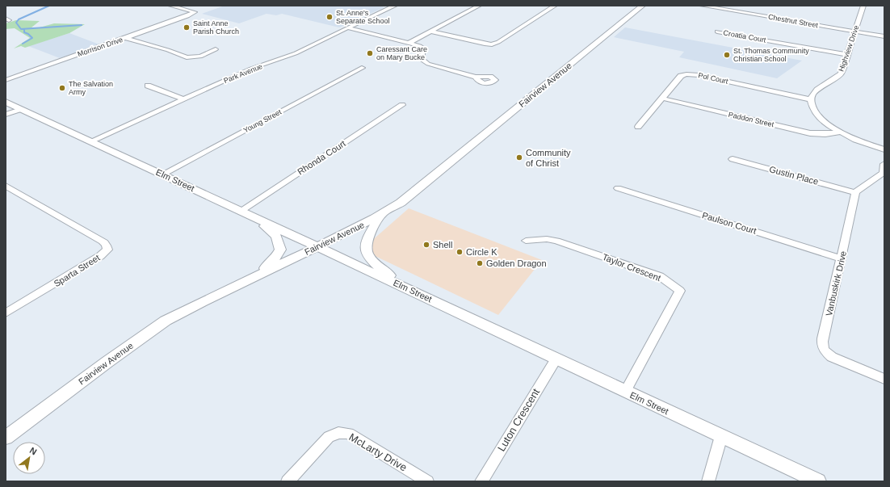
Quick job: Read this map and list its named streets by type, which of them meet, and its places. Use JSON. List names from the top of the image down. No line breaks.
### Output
{"streets":{"main road":["Fairview Avenue","Elm Street"],"street":["Chestnut Street","Croatia Court","Morrison Drive","Highview Drive","Park Avenue","Pol Court","Paddon Street","Young Street","Rhonda Court","Gustin Place","Paulson Court","Taylor Crescent","Sparta Street","Vanbuskirk Drive","Luton Crescent","McLarty Drive"]},"crossings":[["Chestnut Street","Highview Drive"],["Croatia Court","Highview Drive"],["Highview Drive","Pol Court"],["Park Avenue","Elm Street"],["Pol Court","Paddon Street"],["Fairview Avenue","Elm Street"],["Young Street","Elm Street"],["Rhonda Court","Elm Street"],["Gustin Place","Vanbuskirk Drive"],["Elm Street","Taylor Crescent"],["Elm Street","Luton Crescent"],["Paulson Court","Vanbuskirk Drive"]],"places":["St. Anne's Separate School","Saint Anne Parish Church","Caressant Care on Mary Bucke","St. Thomas Community Christian School","The Salvation Army","Community of Christ","Shell","Circle K","Golden Dragon"],"north":"top right"}
